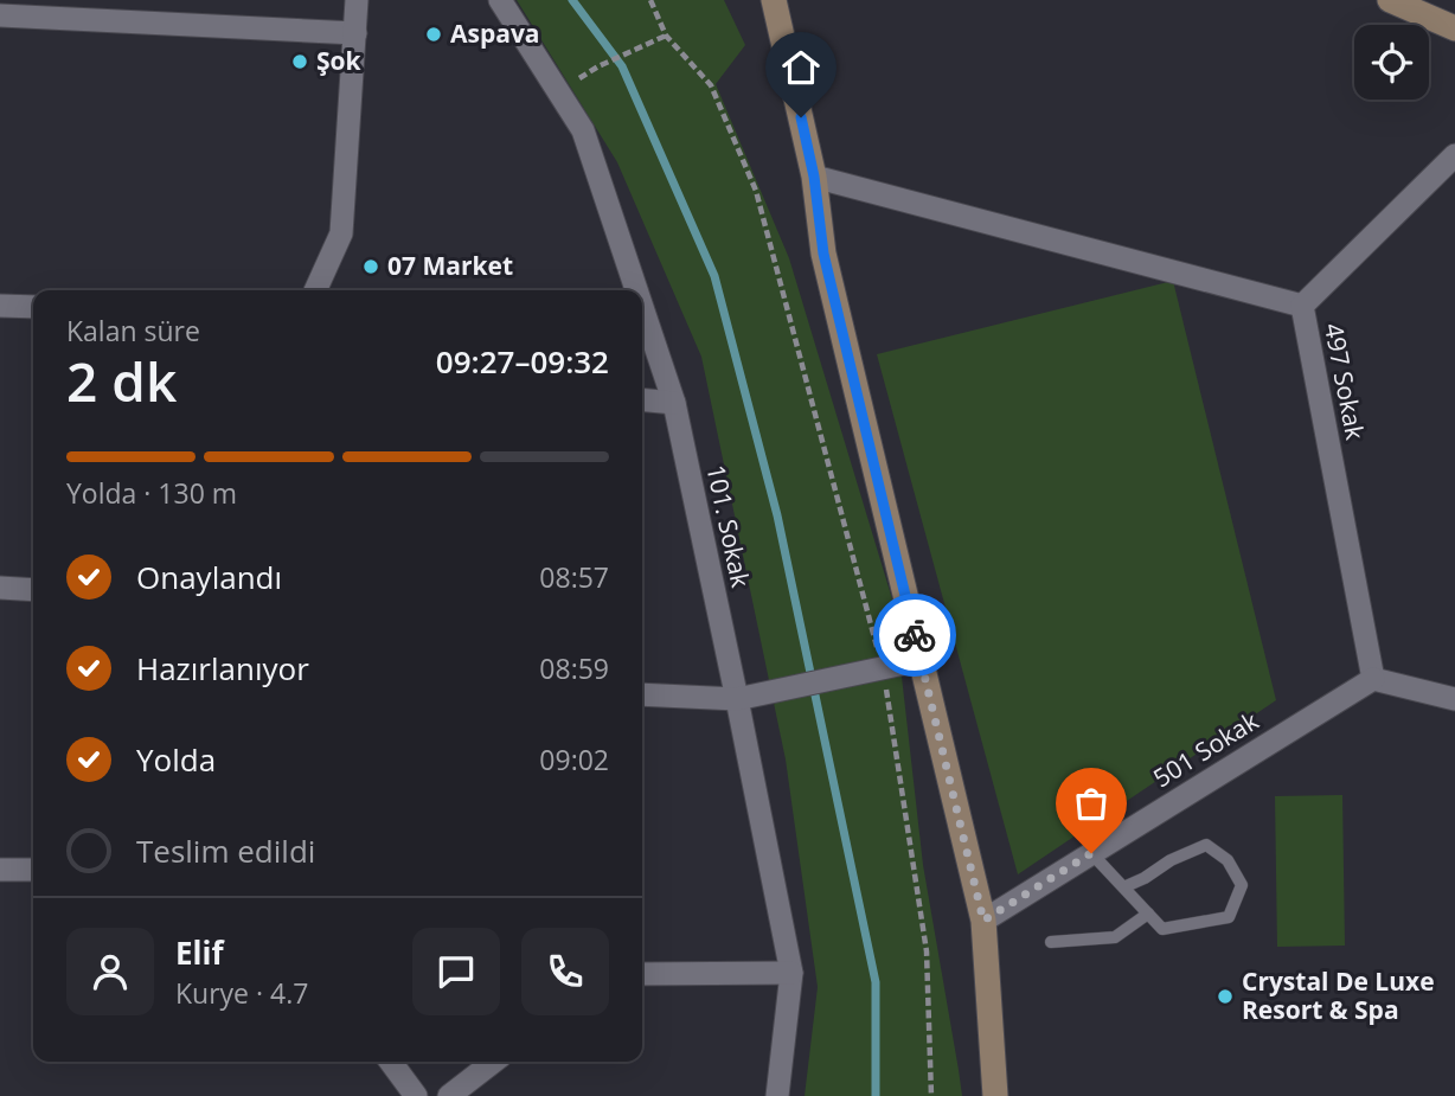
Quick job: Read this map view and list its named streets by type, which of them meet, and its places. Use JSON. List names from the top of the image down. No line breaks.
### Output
{"streets":{"street":["497 Sokak","101. Sokak","501 Sokak"]},"crossings":[["497 Sokak","501 Sokak"]],"places":["Aspava","Şok","07 Market","Crystal De Luxe Resort & Spa"],"page":{"heading":["2 dk","Kalan süre","09:27–09:32"],"panel":["Elif","Kurye · 4.7"],"bar":"Yolda · 130 m","list":[["Onaylandı","08:57"],["Hazırlanıyor","08:59"],["Yolda","09:02"],"Teslim edildi"]}}
